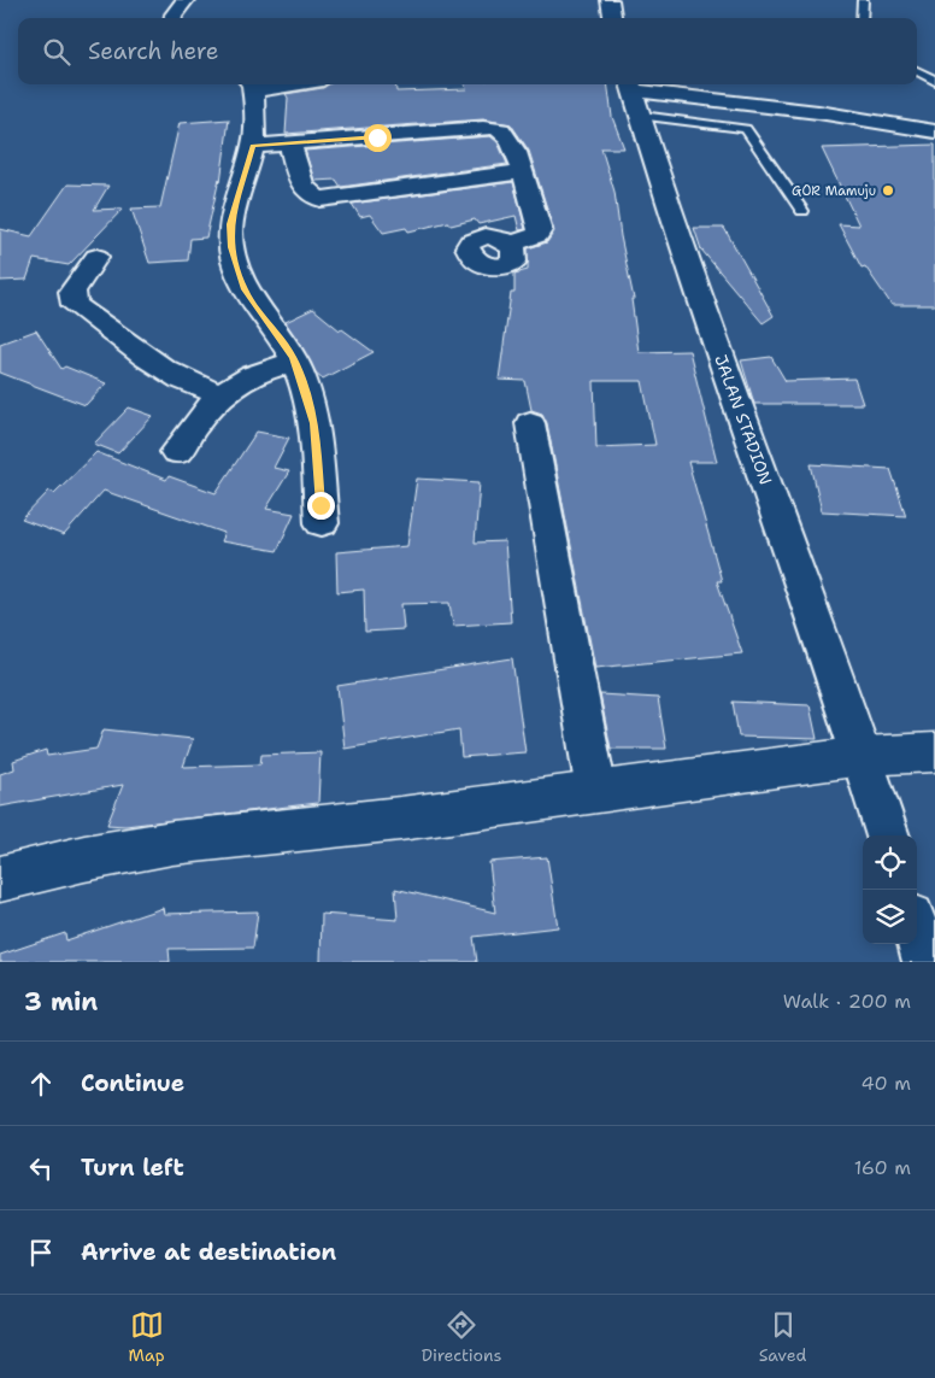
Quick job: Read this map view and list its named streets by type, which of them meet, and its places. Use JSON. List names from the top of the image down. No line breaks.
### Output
{"streets":{"street":["JALAN STADION"]},"places":["GOR Mamuju"],"page":{"search":"Search here","heading":["3 min","Walk · 200 m"],"list":[["Continue","40 m"],["Turn left","160 m"],"Arrive at destination"],"nav":["Map","Directions","Saved"]}}
